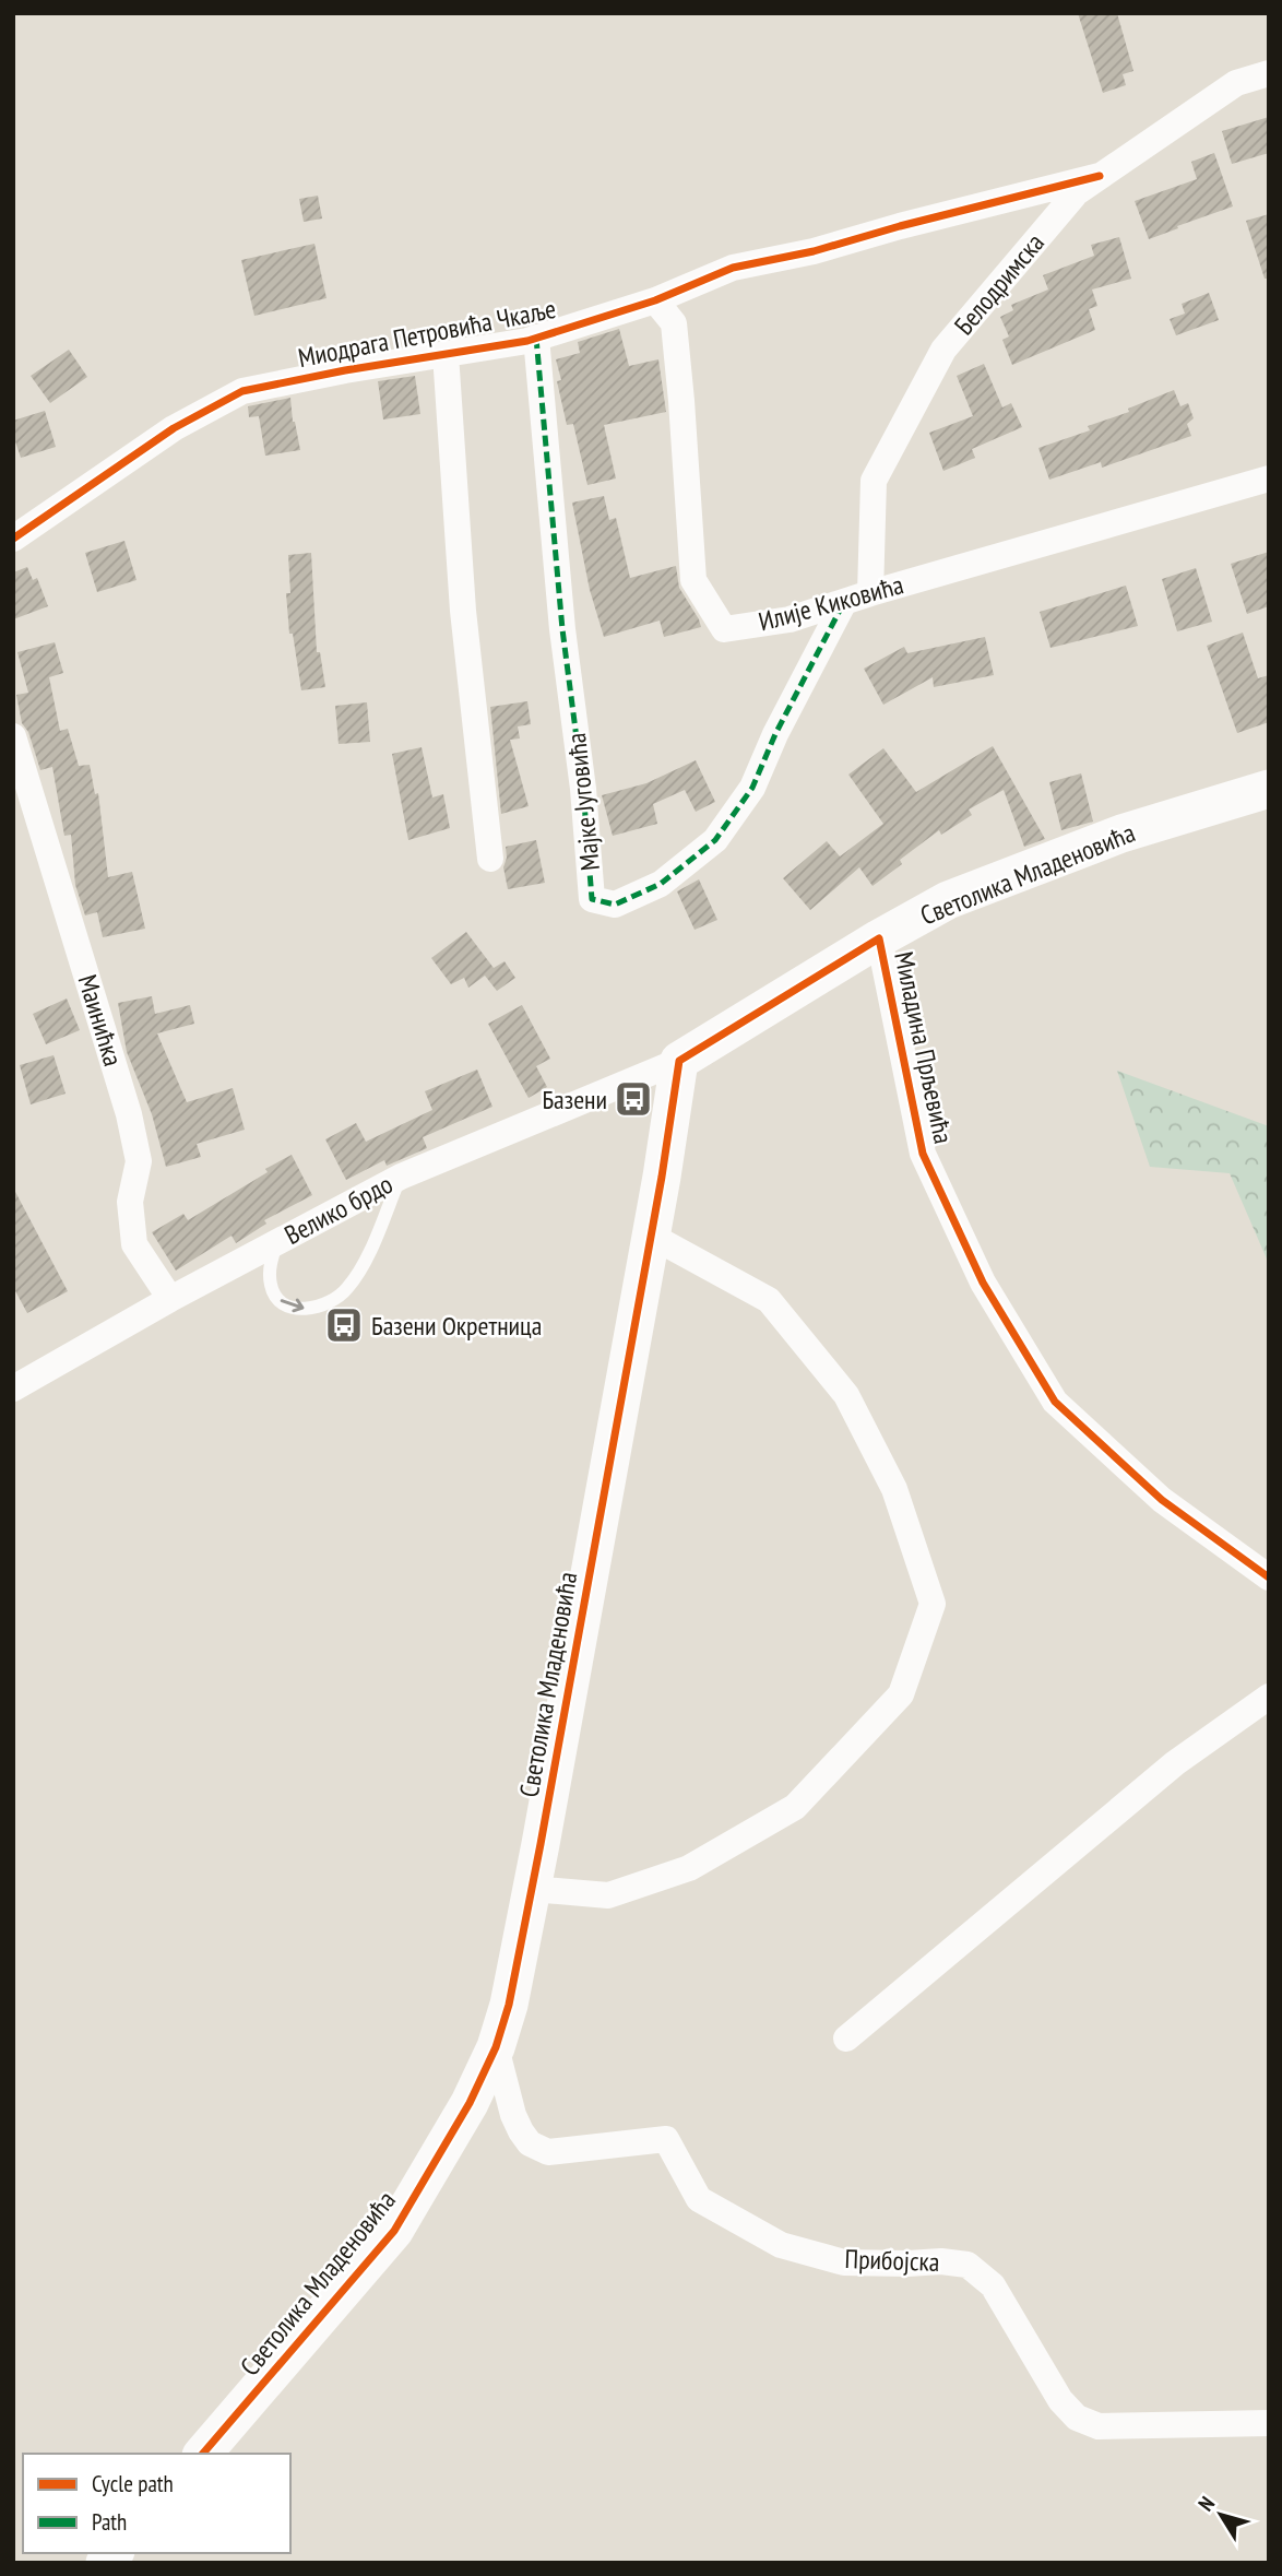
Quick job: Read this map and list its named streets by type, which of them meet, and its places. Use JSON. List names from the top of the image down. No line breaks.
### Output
{"streets":{"street":["Белодримска","Миодрага Петровића Чкаље","Илије Киковића","Мајке Југовића","Светолика Младеновића","Маинићка","Миладина Прљевића","Велико брдо","Прибојска"]},"crossings":[["Белодримска","Миодрага Петровића Чкаље"],["Белодримска","Илије Киковића"],["Миодрага Петровића Чкаље","Илије Киковића"],["Миодрага Петровића Чкаље","Мајке Југовића"],["Илије Киковића","Мајке Југовића"],["Светолика Младеновића","Миладина Прљевића"],["Светолика Младеновића","Велико брдо"],["Светолика Младеновића","Прибојска"],["Маинићка","Велико брдо"]],"places":{"bus stop":["Базени","Базени Окретница"]},"legend":["Cycle path","Path"],"north":"top left"}
